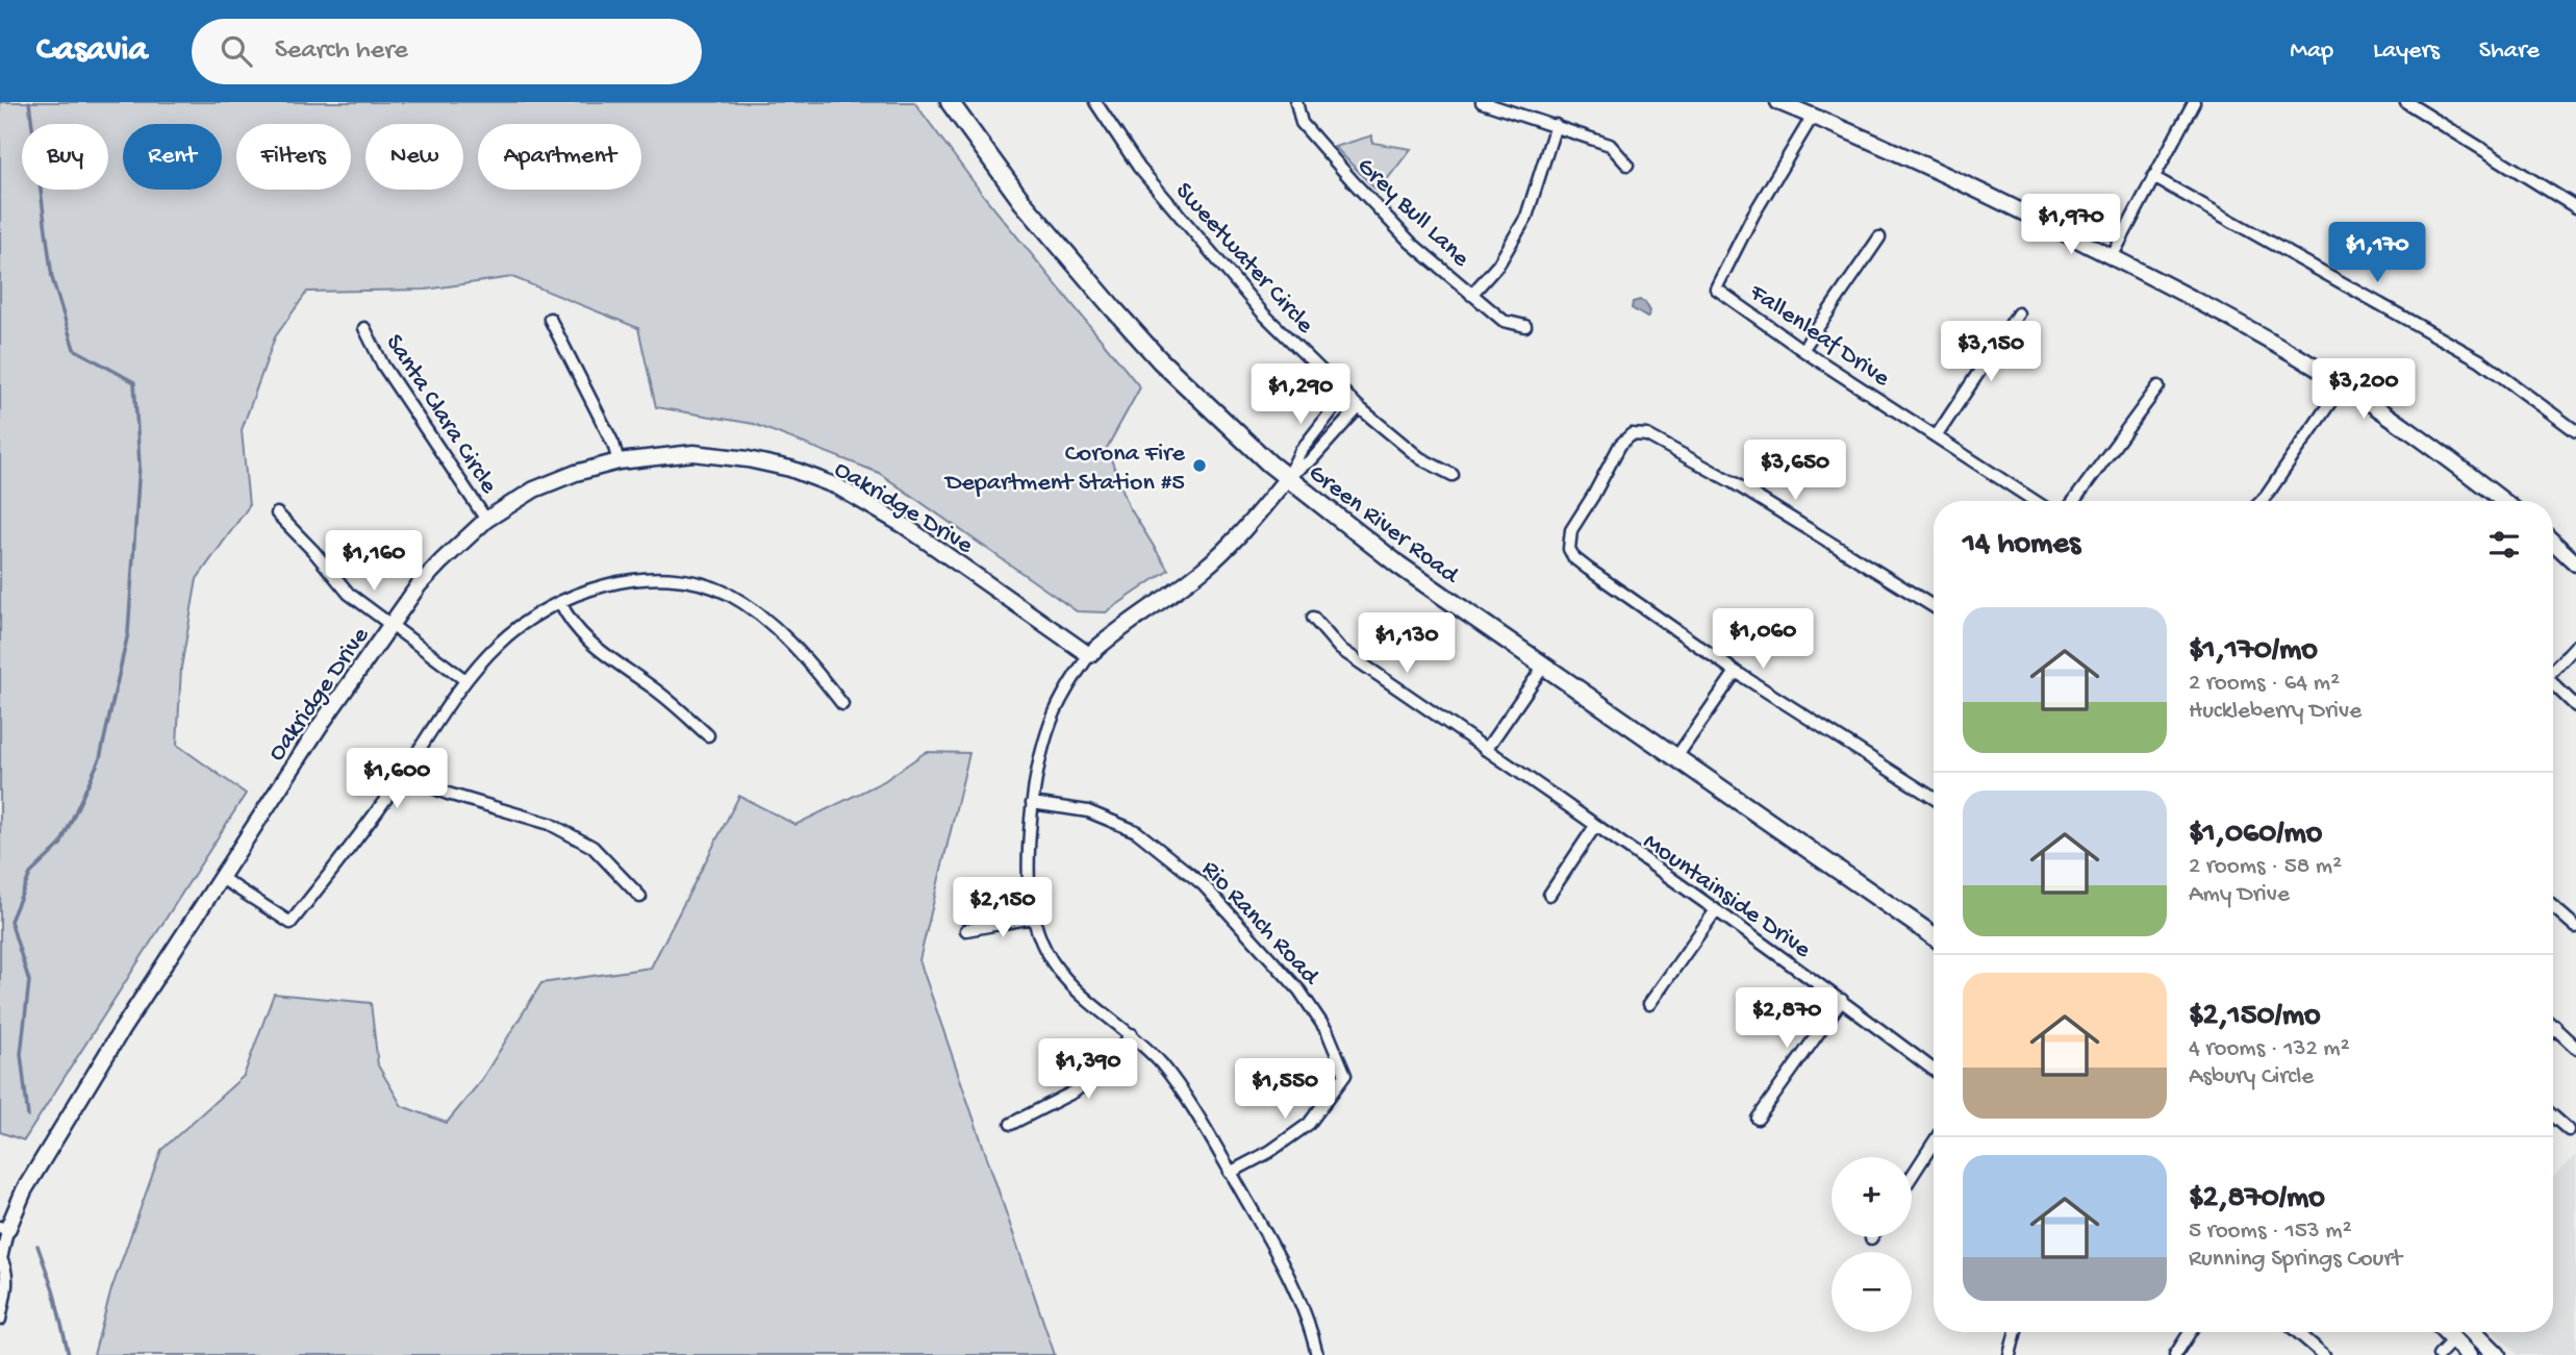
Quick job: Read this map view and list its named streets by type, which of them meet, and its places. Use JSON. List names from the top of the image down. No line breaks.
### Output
{"streets":{"main road":["Green River Road"],"street":["Grey Bull Lane","Sweetwater Circle","Fallenleaf Drive","Santa Clara Circle","Oakridge Drive","Mountainside Drive","Rio Ranch Road"]},"crossings":[["Santa Clara Circle","Oakridge Drive"]],"places":["Corona Fire Department Station #5"],"page":{"header":"Casavia","search":"Search here","nav":["Map","Layers","Share"],"chip":["Buy","Rent","Filters","New","Apartment"],"price":["$1,970","$1,170","$3,150","$3,200","$1,290","$3,650","$1,160","$1,060","$1,130","$1,600","$2,150","$2,870","$1,390","$1,550"],"heading":"14 homes","list":[{"name":"$1,170/mo","note":"2 rooms · 64 m² · Huckleberry Drive"},{"name":"$1,060/mo","note":"2 rooms · 58 m² · Amy Drive"},{"name":"$2,150/mo","note":"4 rooms · 132 m² · Asbury Circle"},{"name":"$2,870/mo","note":"5 rooms · 153 m² · Running Springs Court"}],"map_buttons":["+","−"]}}
